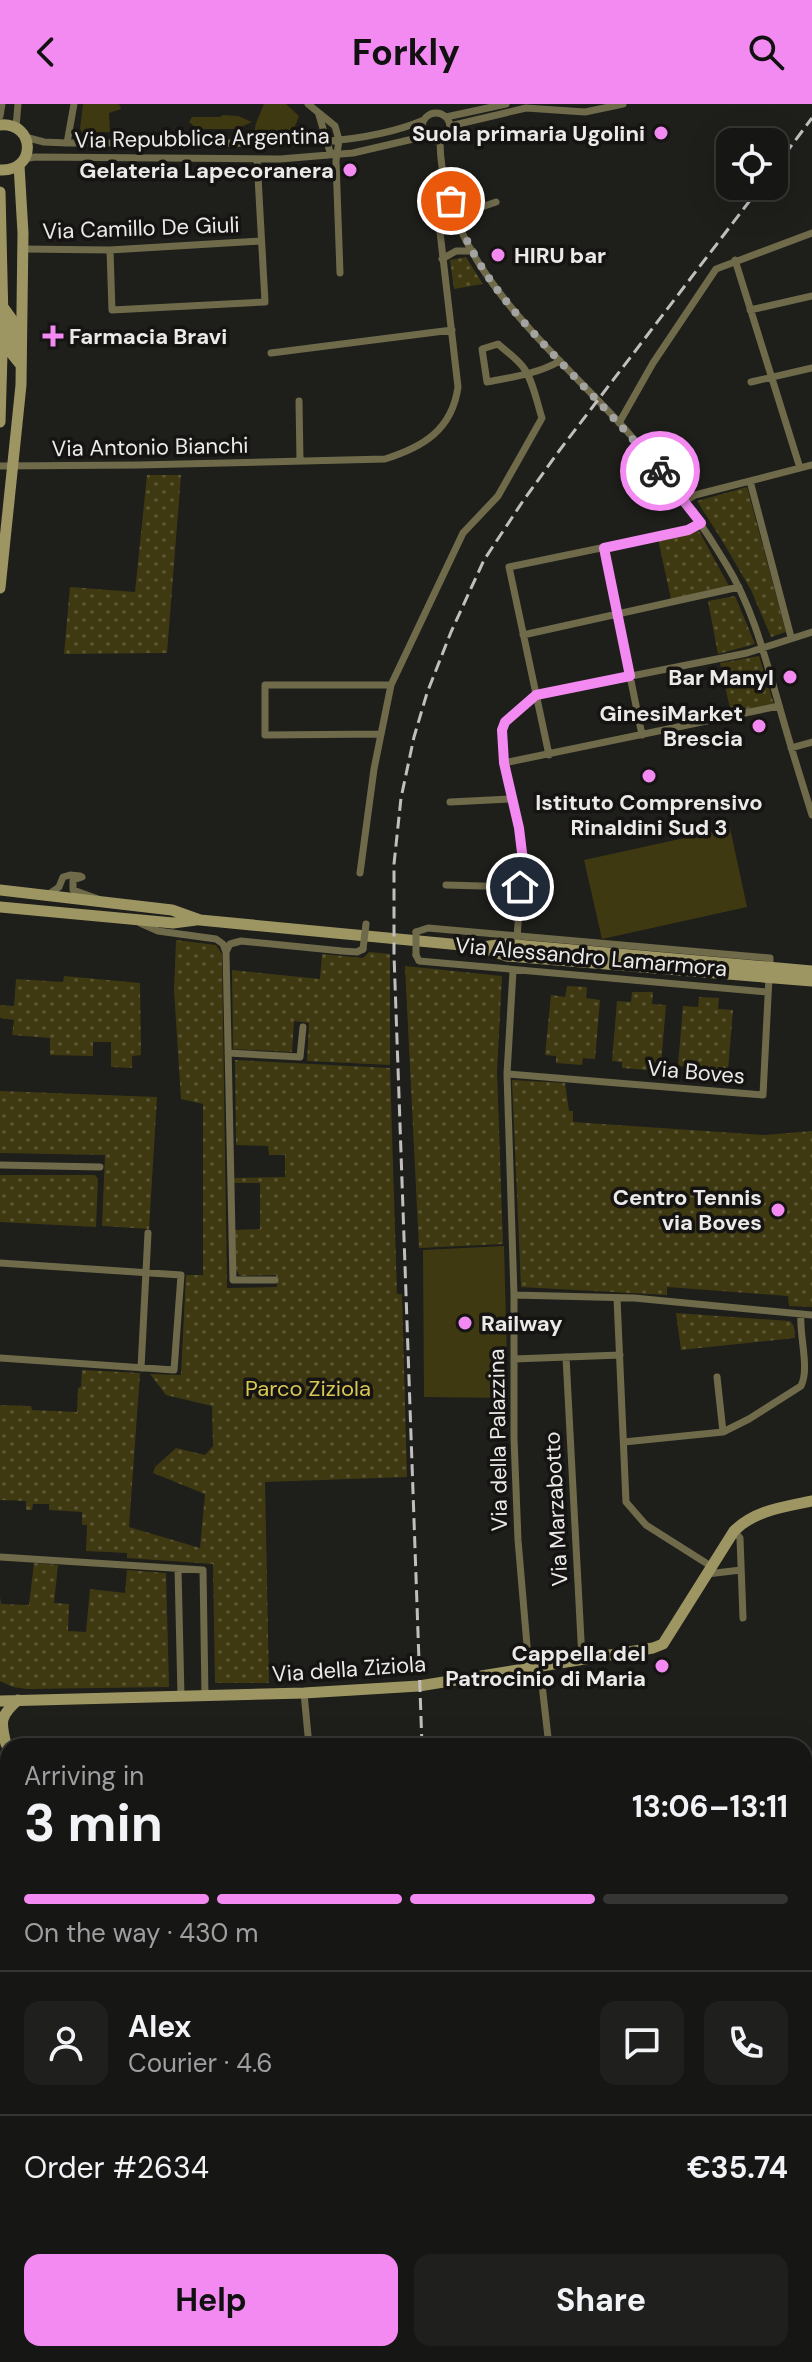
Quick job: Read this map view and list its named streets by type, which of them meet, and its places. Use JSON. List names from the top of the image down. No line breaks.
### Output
{"streets":{"street":["Via Repubblica Argentina","Via Camillo De Giuli","Via Antonio Bianchi","Via Alessandro Lamarmora","Via Boves","Via della Palazzina","Via Marzabotto","Via della Ziziola"]},"crossings":[["Via Alessandro Lamarmora","Via Boves"],["Via Alessandro Lamarmora","Via della Palazzina"],["Via Boves","Via della Palazzina"],["Via della Palazzina","Via della Ziziola"],["Via Marzabotto","Via della Ziziola"]],"parks":["Parco Ziziola"],"places":{"other":["Suola primaria Ugolini","Gelateria Lapecoranera","HIRU bar","Bar Manyl","GinesiMarket Brescia","Istituto Comprensivo Rinaldini Sud 3","Centro Tennis via Boves","Railway","Cappella del Patrocinio di Maria"],"health":["Farmacia Bravi"]},"page":{"header":"Forkly","heading":["3 min","Arriving in","13:06–13:11"],"panel":["Alex","Courier · 4.6","Order #2634","€35.74"],"bar":"On the way · 430 m","buttons":["Help","Share"]}}
